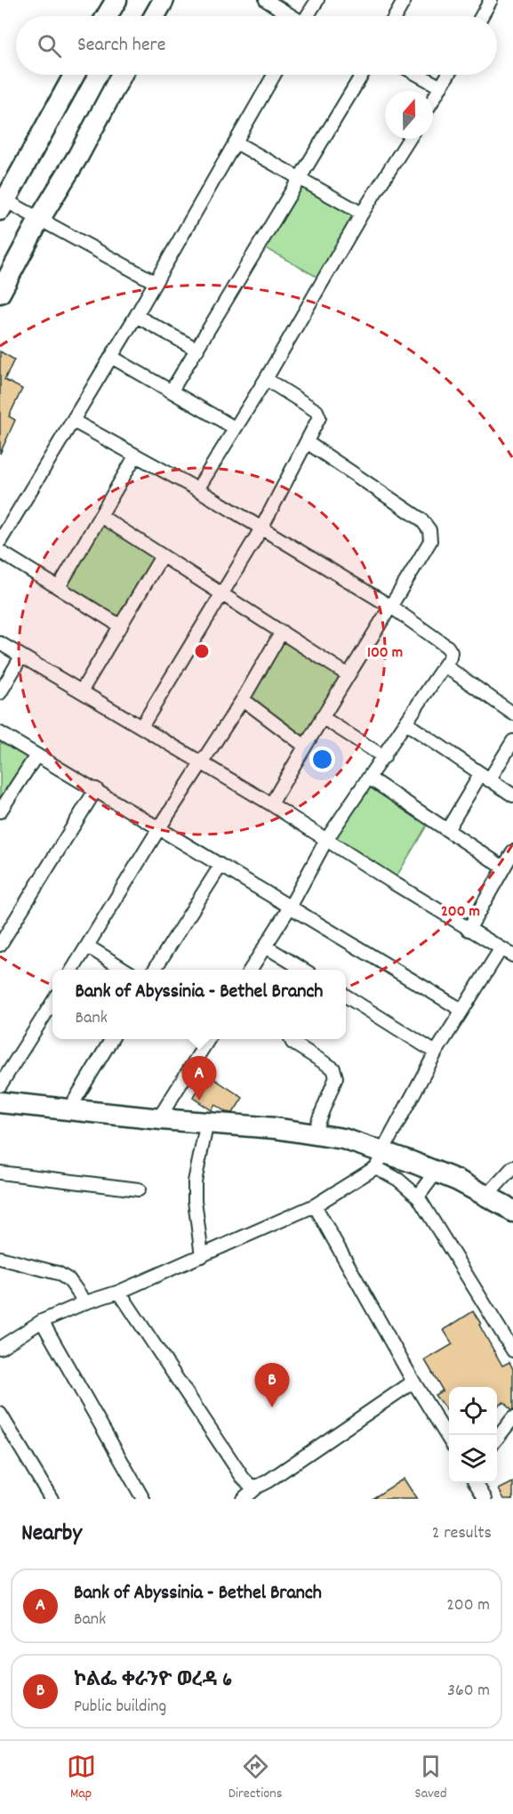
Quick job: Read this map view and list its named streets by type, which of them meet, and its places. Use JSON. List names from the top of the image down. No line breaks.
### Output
{"north":"top","page":{"search":"Search here","popup":["Bank of Abyssinia - Bethel Branch","Bank"],"pins":["A","B"],"heading":["Nearby","2 results"],"list":[{"mark":"A","name":"Bank of Abyssinia - Bethel Branch","note":"Bank","value":"200 m"},{"mark":"B","name":"ኮልፌ ቀራንዮ ወረዳ 6","note":"Public building","value":"360 m"}],"nav":["Map","Directions","Saved"]},"rings":["100 m","200 m"]}
